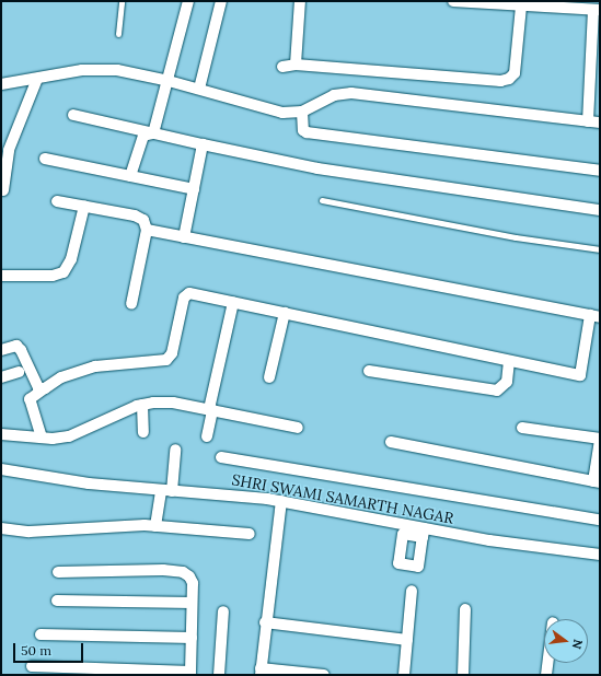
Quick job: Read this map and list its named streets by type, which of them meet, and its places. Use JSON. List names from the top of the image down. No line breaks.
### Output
{"streets":{"street":["SHRI SWAMI SAMARTH NAGAR"]},"scale_bar":"50 m","north":"right"}
